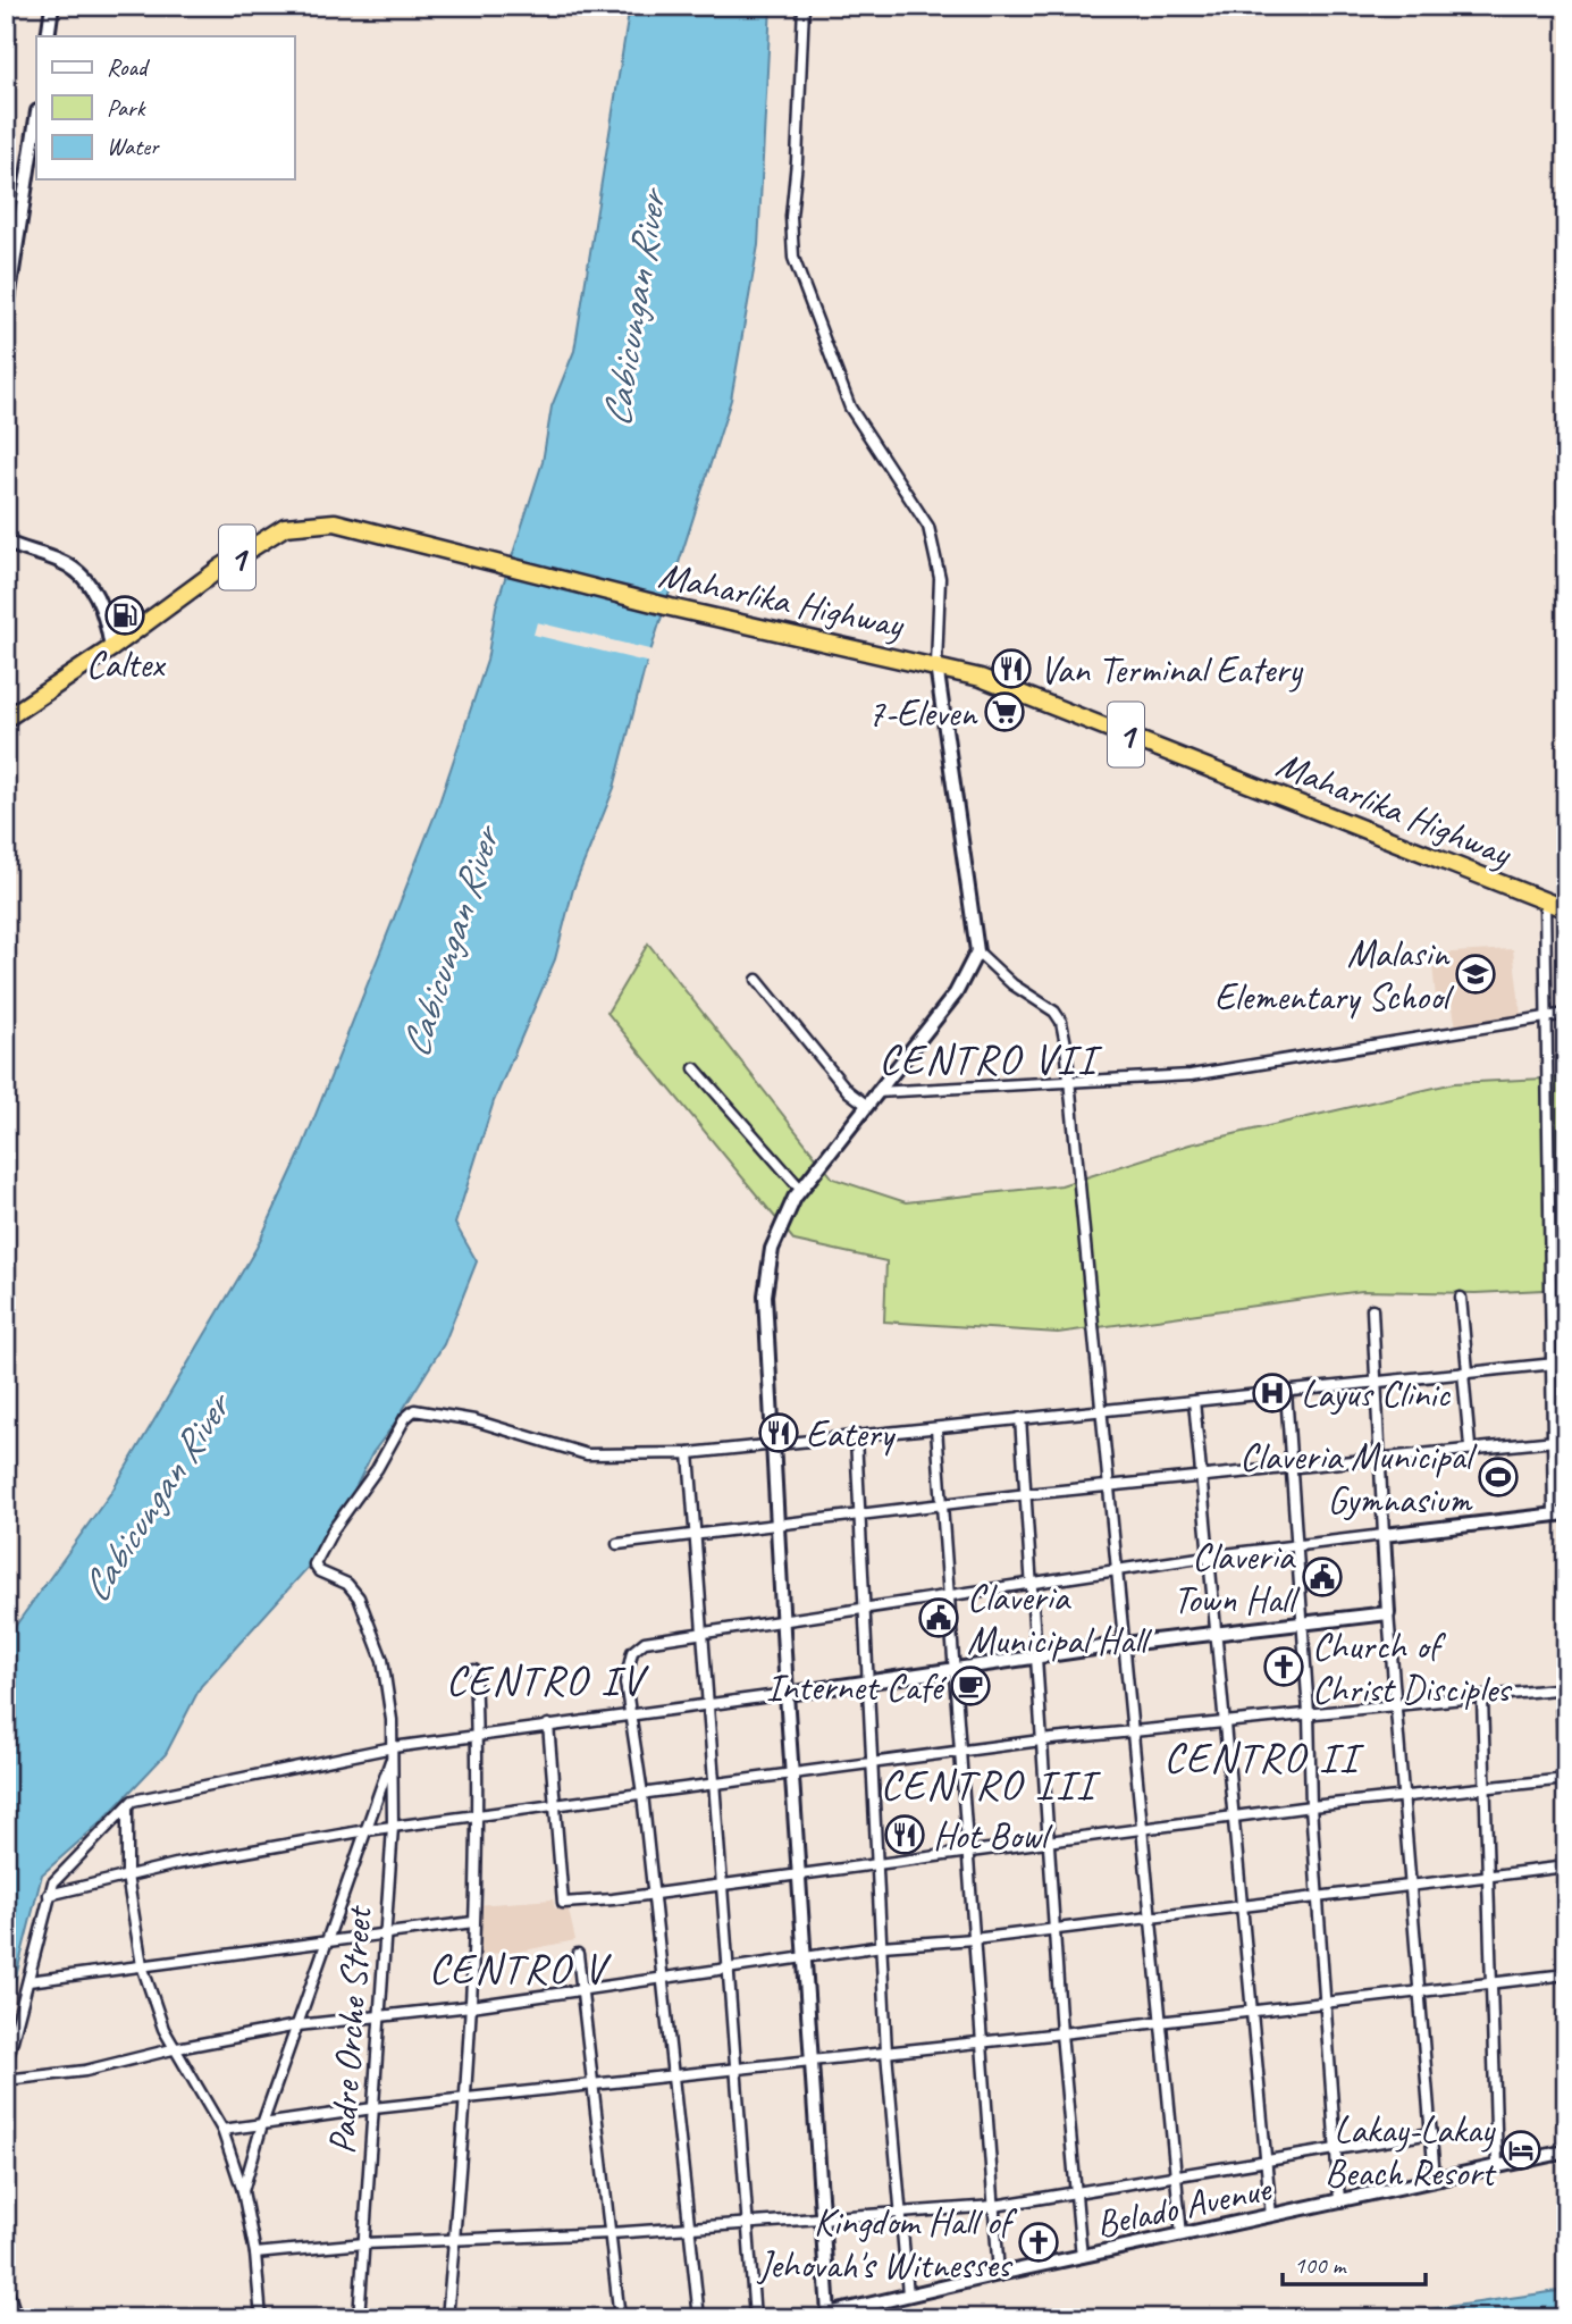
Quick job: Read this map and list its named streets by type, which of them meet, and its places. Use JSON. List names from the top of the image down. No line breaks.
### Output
{"streets":{"highway":["1","Maharlika Highway"],"street":["Padre Orche Street","Belado Avenue"]},"districts":["CENTRO VII","CENTRO IV","CENTRO II","CENTRO III","CENTRO V"],"water":["Cabicungan River"],"places":{"fuel station":["Caltex"],"restaurant":["Van Terminal Eatery","Eatery","Hot Bowl"],"supermarket":["7-Eleven"],"school or university":["Malasin Elementary School"],"hospital":["Layus Clinic"],"sports":["Claveria Municipal Gymnasium"],"public building":["Claveria Town Hall","Claveria Municipal Hall"],"church":["Church of Christ Disciples","Kingdom Hall of Jehovah's Witnesses"],"cafe":["Internet Café"],"hotel":["Lakay-Lakay Beach Resort"]},"legend":["Road","Park","Water"],"scale_bar":"100 m"}
